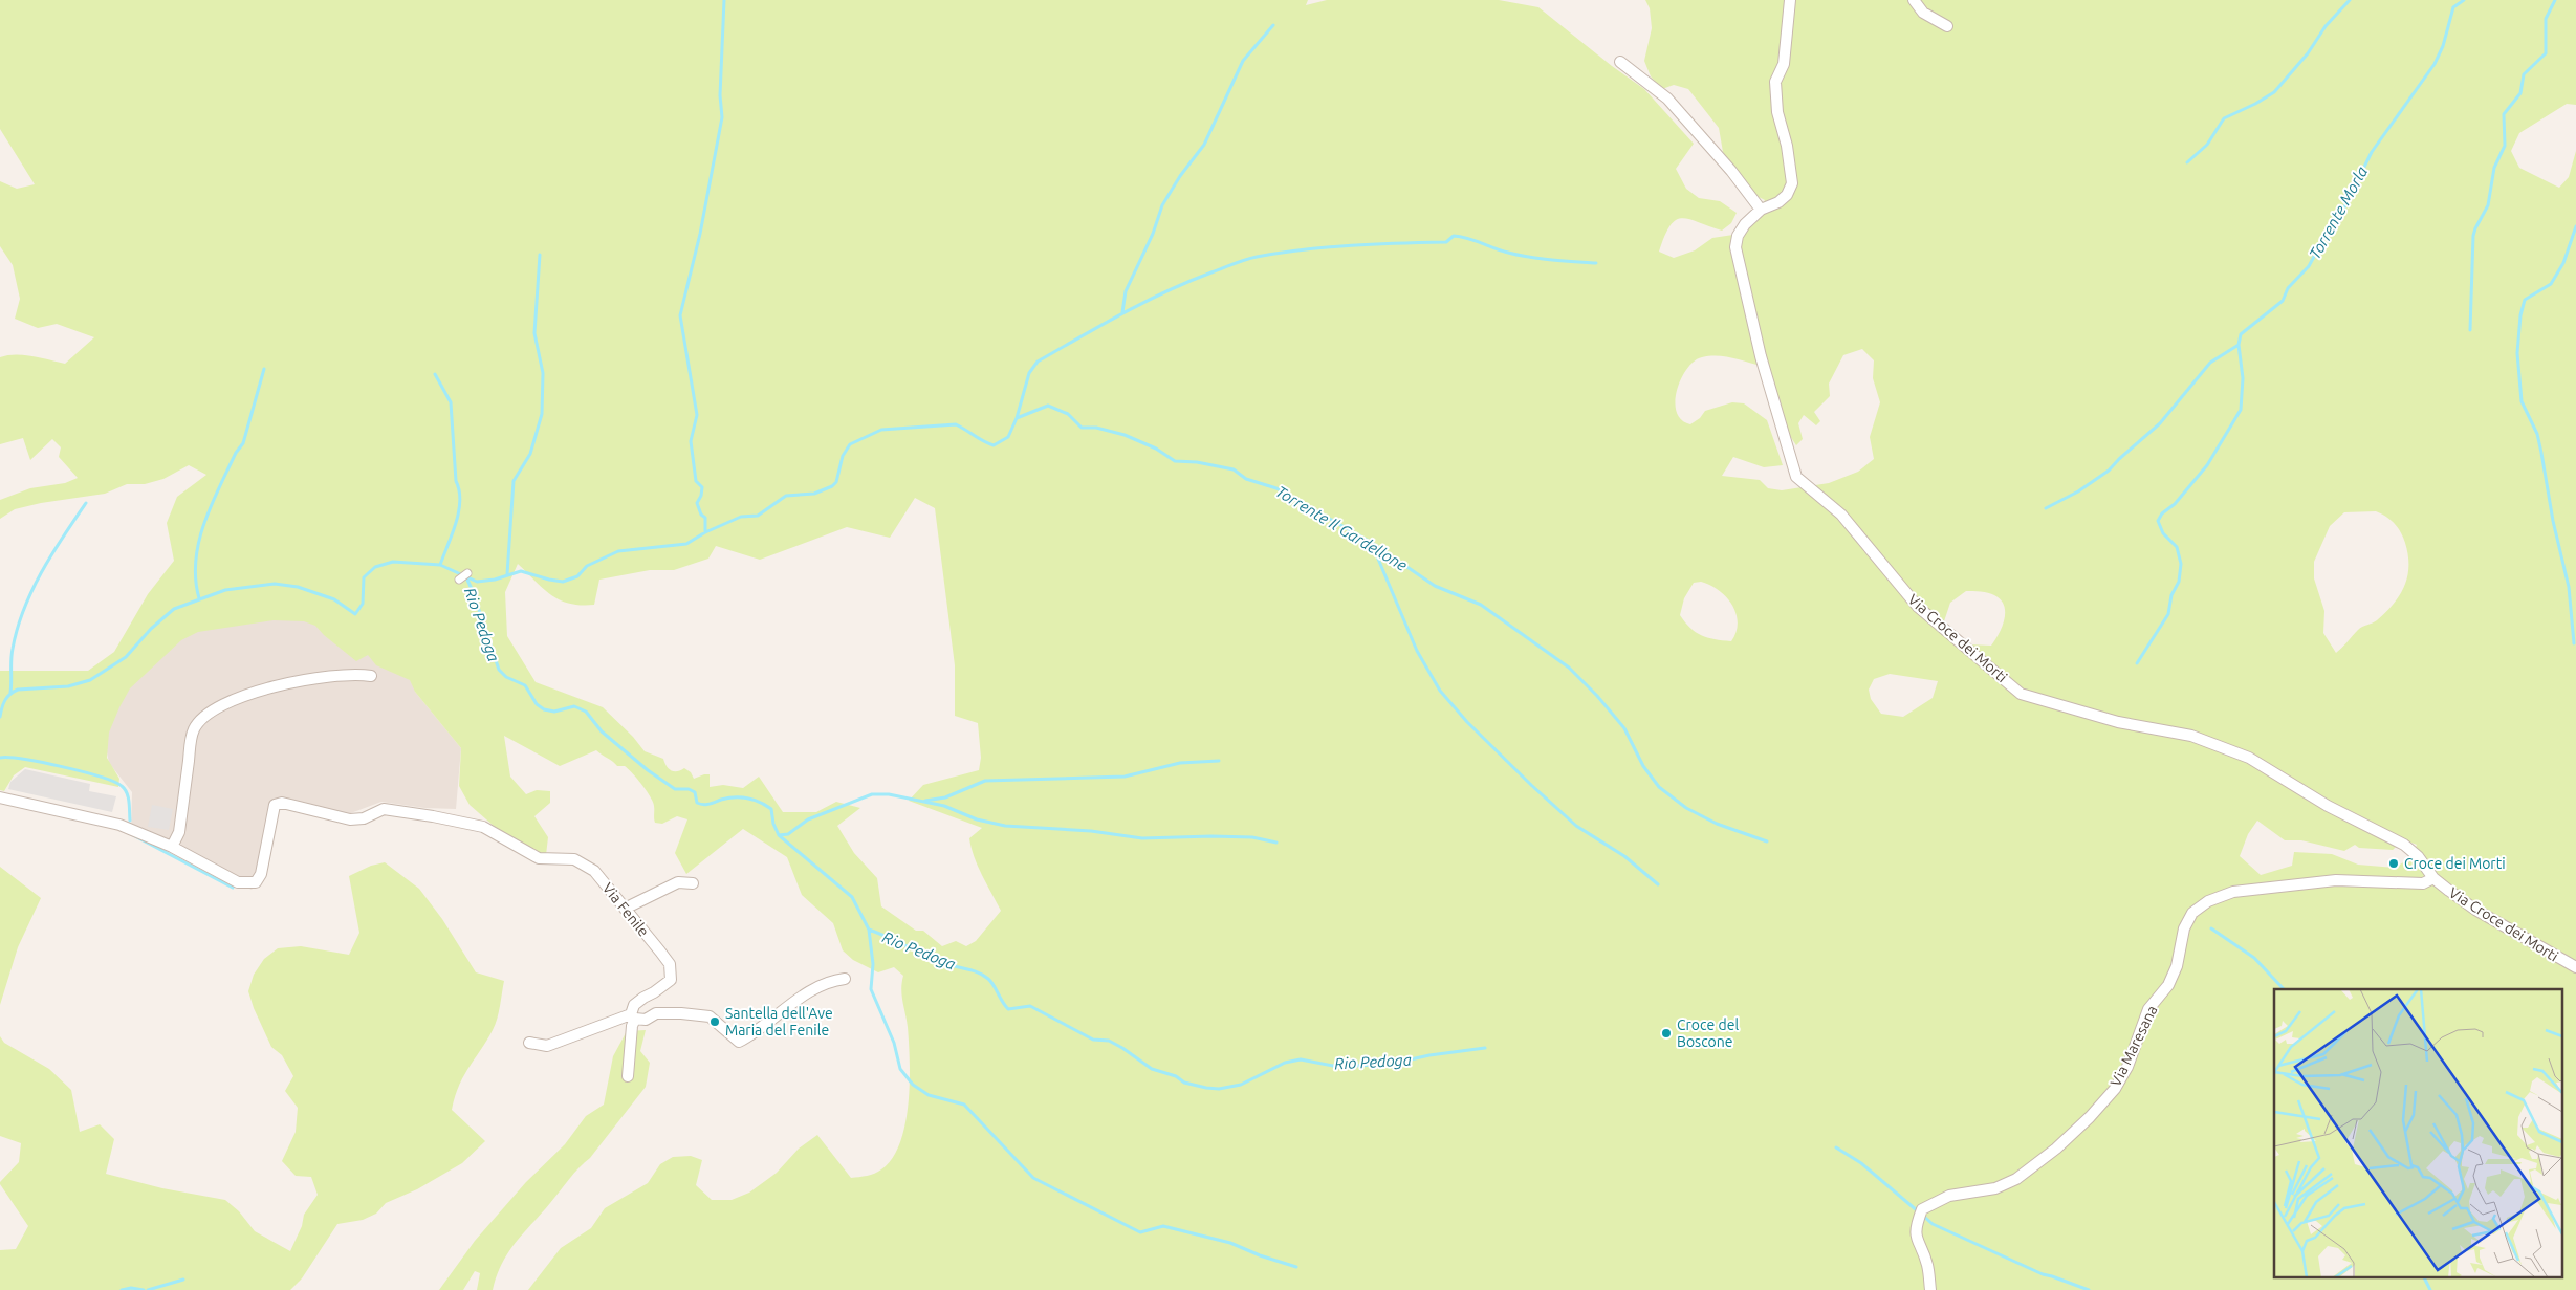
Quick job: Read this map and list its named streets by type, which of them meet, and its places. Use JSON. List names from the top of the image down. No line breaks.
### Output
{"streets":{"street":["Via Croce dei Morti","Via Fenile","Via Maresana"]},"crossings":[["Via Croce dei Morti","Via Maresana"]],"water":["Torrente Morla","Torrente Il Gardellone","Rio Pedoga"],"places":["Croce dei Morti","Santella dell'Ave Maria del Fenile","Croce del Boscone"]}
